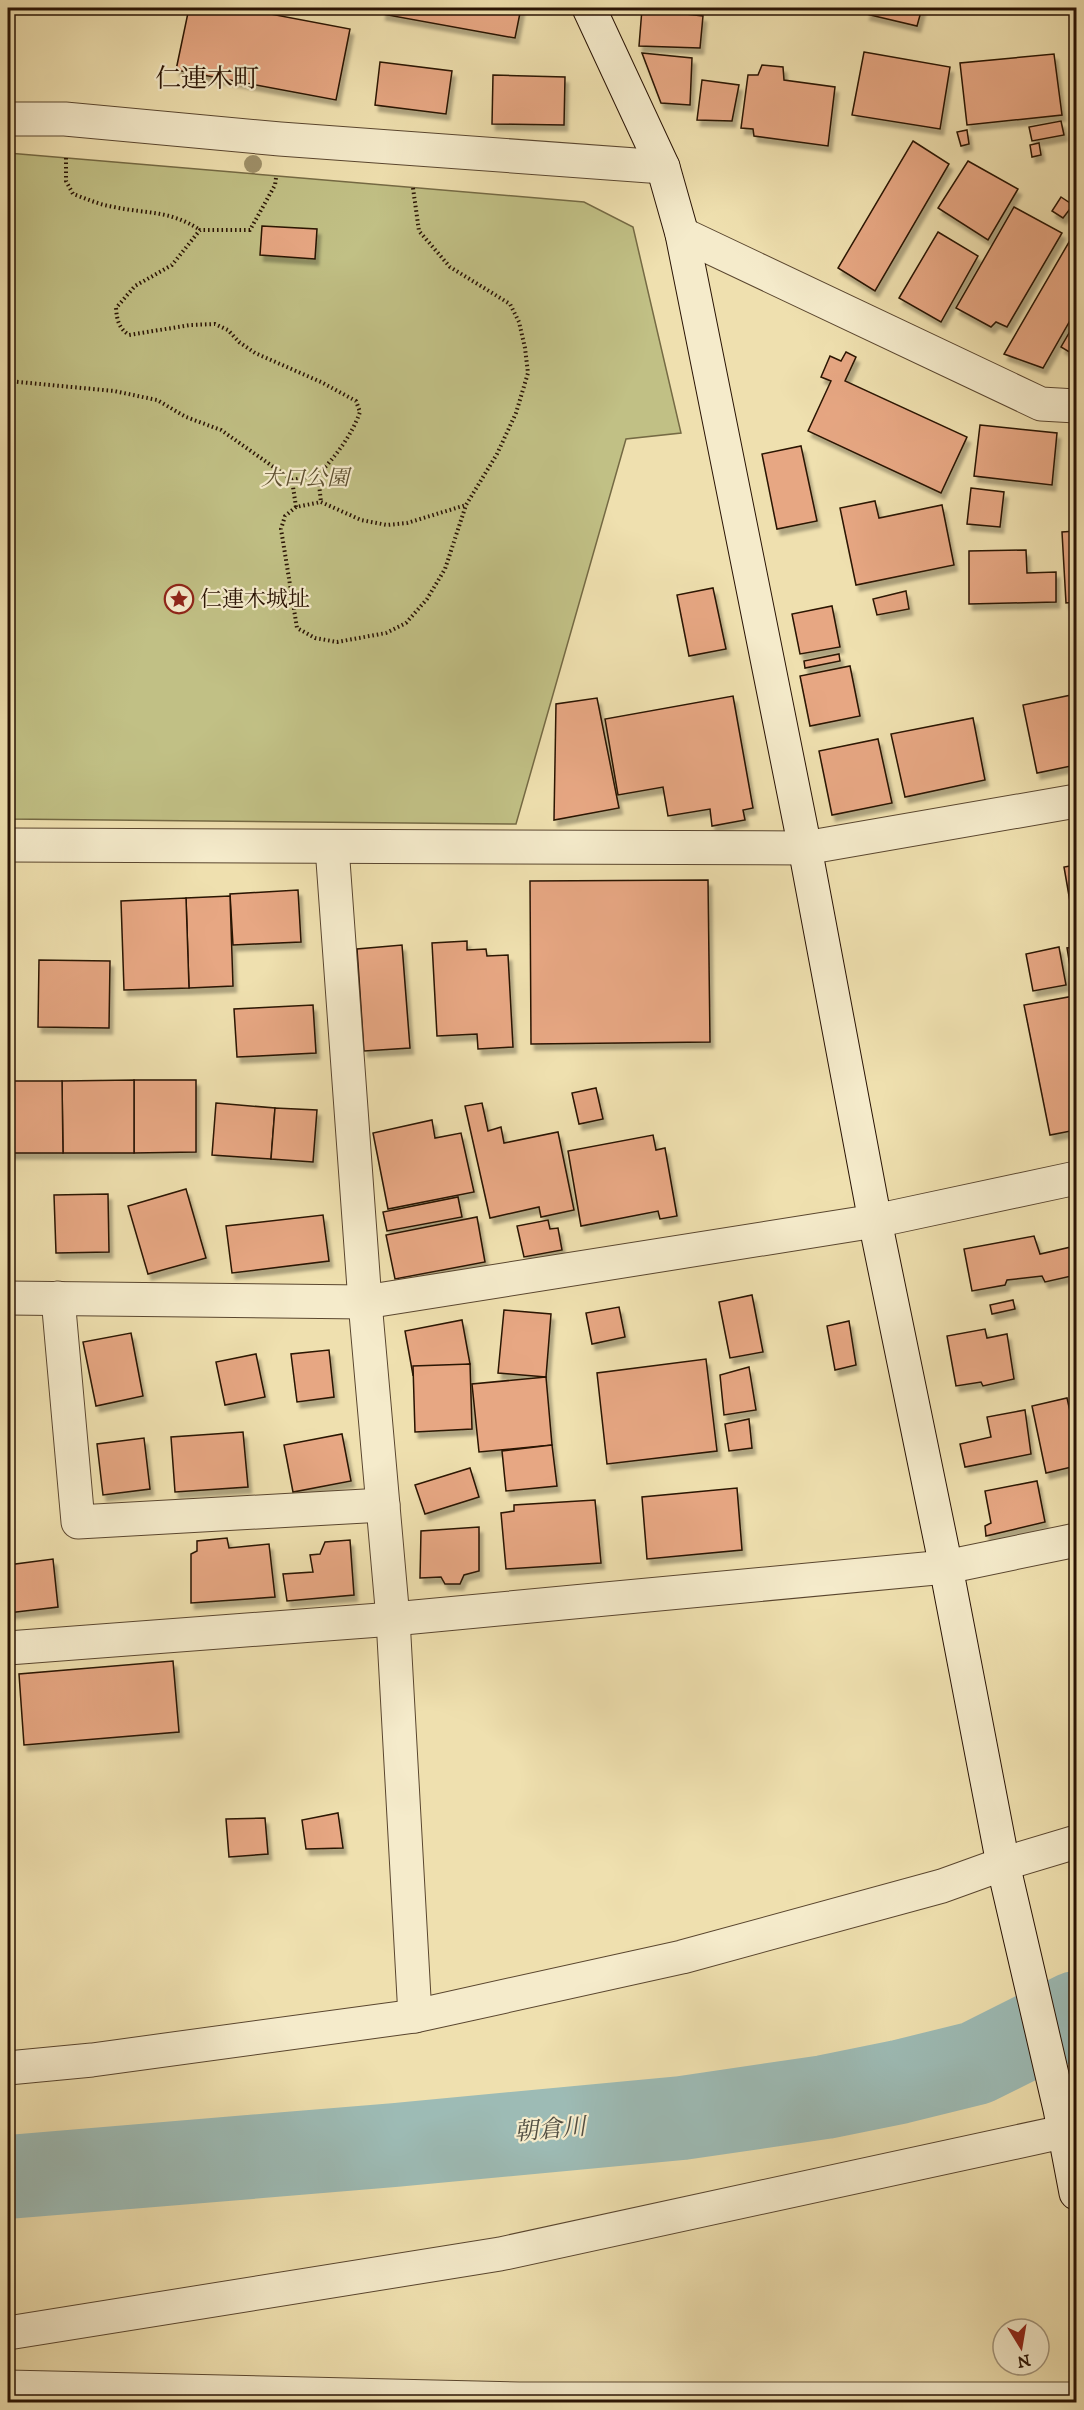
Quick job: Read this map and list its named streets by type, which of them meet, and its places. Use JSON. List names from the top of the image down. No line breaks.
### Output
{"districts":["仁連木町"],"water":["朝倉川"],"parks":["大口公園"],"places":{"place":["仁連木城址"]},"north":"bottom"}
